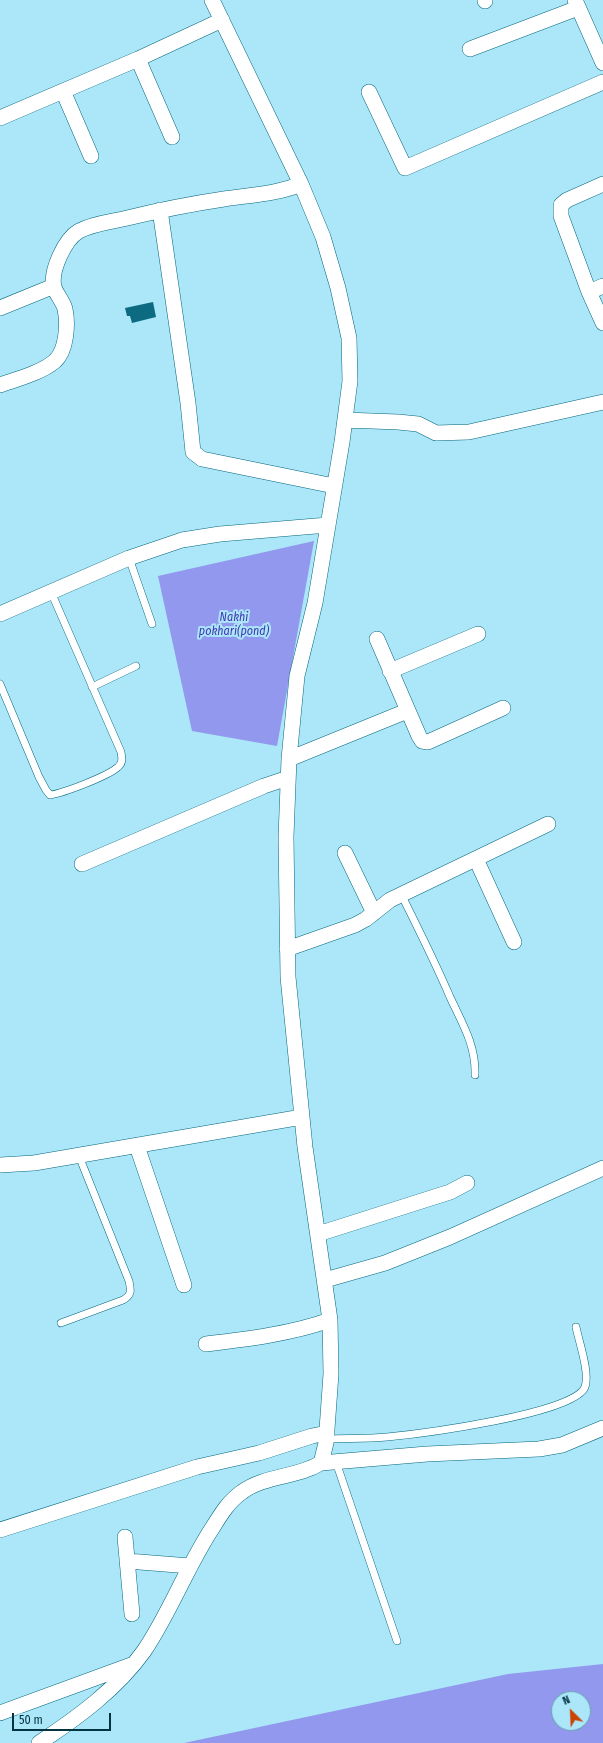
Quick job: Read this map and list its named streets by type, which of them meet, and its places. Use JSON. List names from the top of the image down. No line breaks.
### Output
{"water":["Nakhi pokhari(pond)"],"scale_bar":"50 m","north":"top left"}
